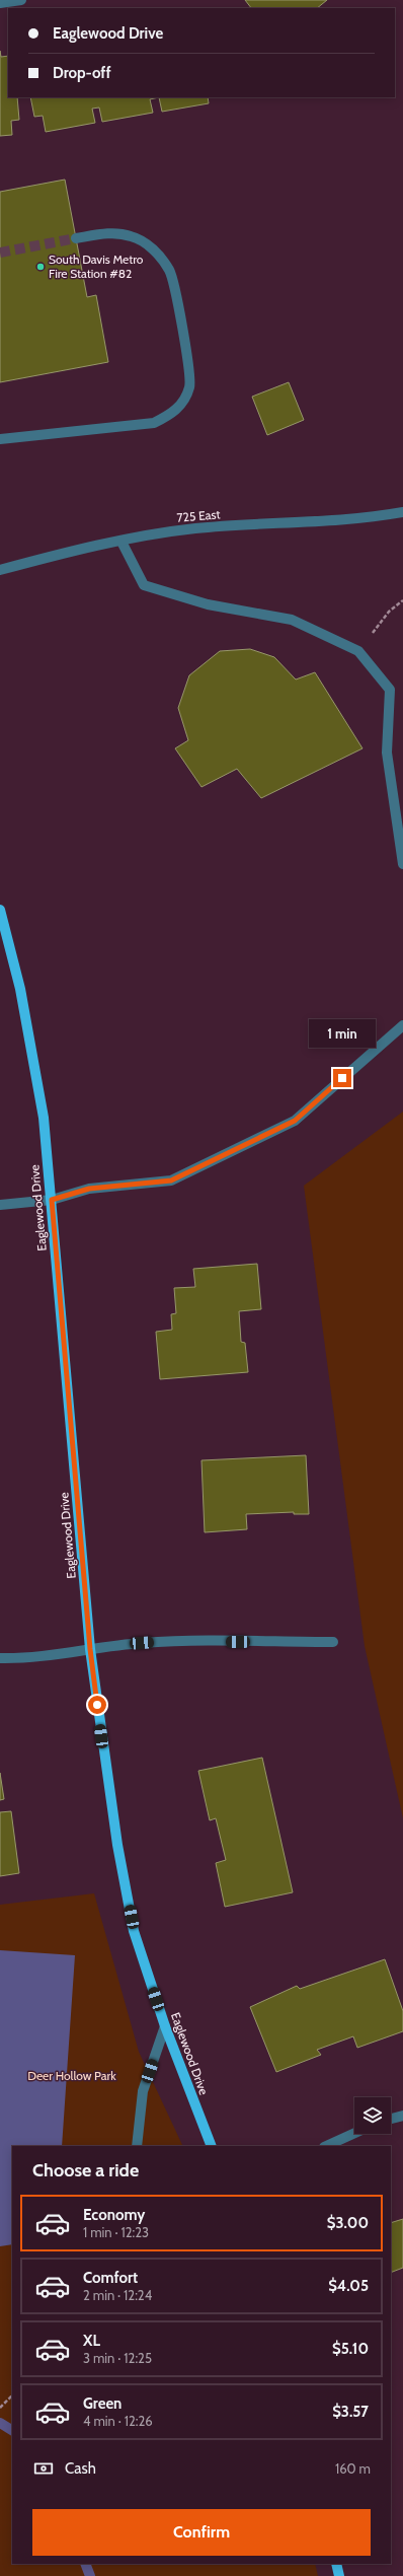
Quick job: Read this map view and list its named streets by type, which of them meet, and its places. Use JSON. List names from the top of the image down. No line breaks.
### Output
{"streets":{"main road":["Eaglewood Drive"],"street":["725 East"]},"parks":["Deer Hollow Park"],"places":["South Davis Metro Fire Station #82"],"page":{"banner":["Eaglewood Drive","Drop-off"],"bubble":"1 min","heading":"Choose a ride","list":[{"name":"Economy","note":"1 min · 12:23","value":"$3.00"},{"name":"Comfort","note":"2 min · 12:24","value":"$4.05"},{"name":"XL","note":"3 min · 12:25","value":"$5.10"},{"name":"Green","note":"4 min · 12:26","value":"$3.57"}],"pay":["Cash","160 m"],"buttons":"Confirm"}}
